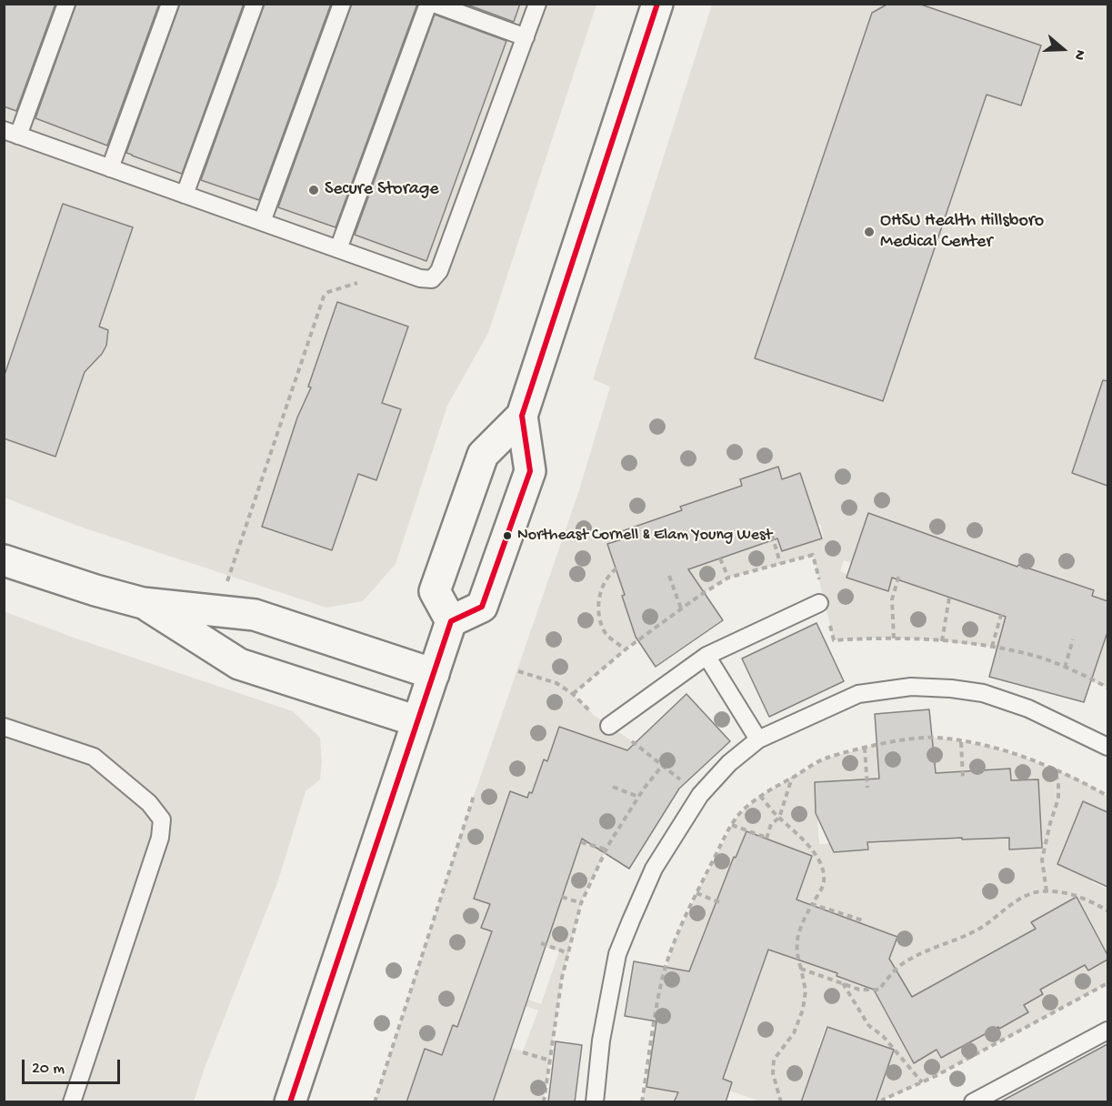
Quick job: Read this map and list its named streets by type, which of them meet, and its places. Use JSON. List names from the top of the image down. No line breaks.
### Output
{"places":["Secure Storage","OHSU Health Hillsboro Medical Center","Northeast Cornell & Elam Young West"],"scale_bar":"20 m","north":"right"}
